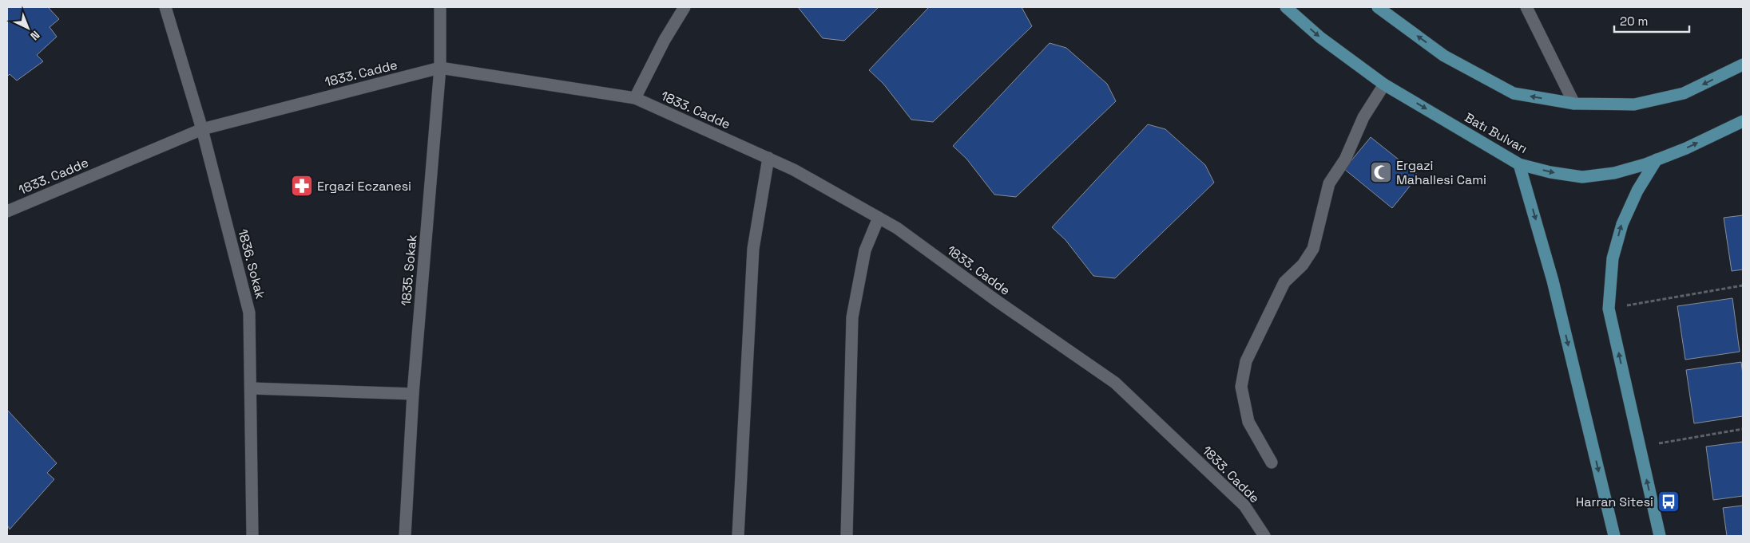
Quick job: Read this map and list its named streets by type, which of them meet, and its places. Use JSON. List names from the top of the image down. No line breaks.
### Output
{"streets":{"main road":["Batı Bulvarı"],"street":["1833. Cadde","1836. Sokak","1835. Sokak"]},"crossings":[["1833. Cadde","1836. Sokak"],["1833. Cadde","1835. Sokak"]],"places":{"mosque":["Ergazi Mahallesi Cami"],"pharmacy":["Ergazi Eczanesi"],"bus stop":["Harran Sitesi"]},"scale_bar":"20 m","north":"bottom right"}
